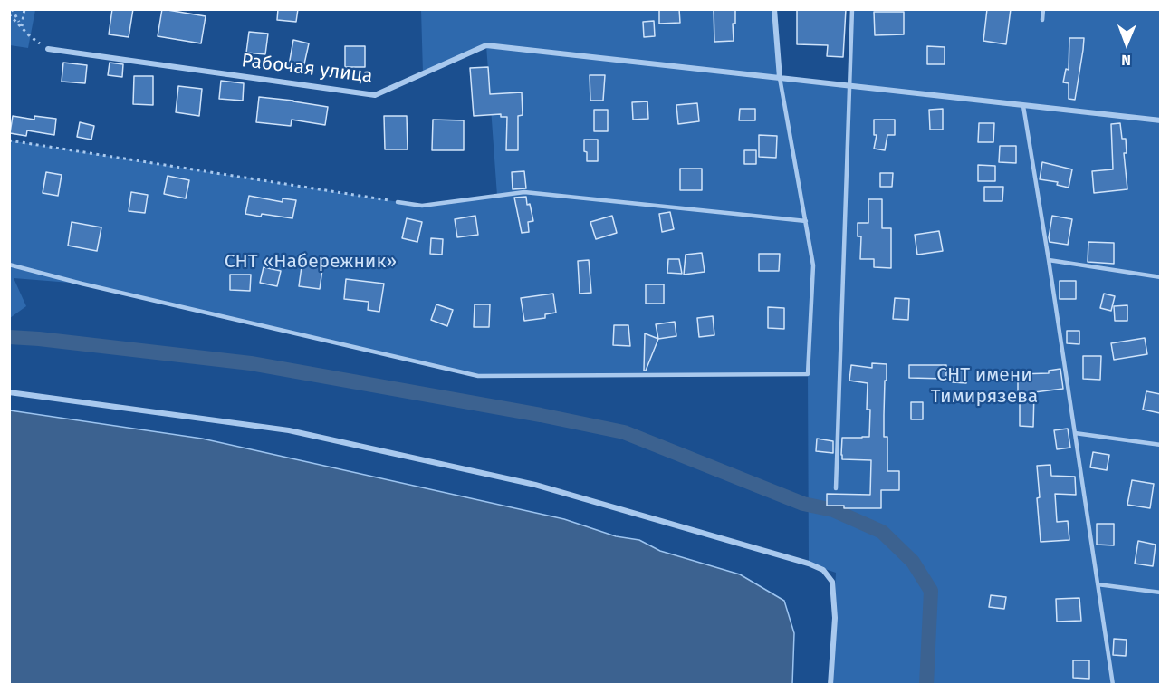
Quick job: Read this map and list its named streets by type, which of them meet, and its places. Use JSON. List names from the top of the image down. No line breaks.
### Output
{"streets":{"street":["Рабочая улица"]},"parks":["СНТ «Набережник»","СНТ имени Тимирязева"],"north":"bottom"}
